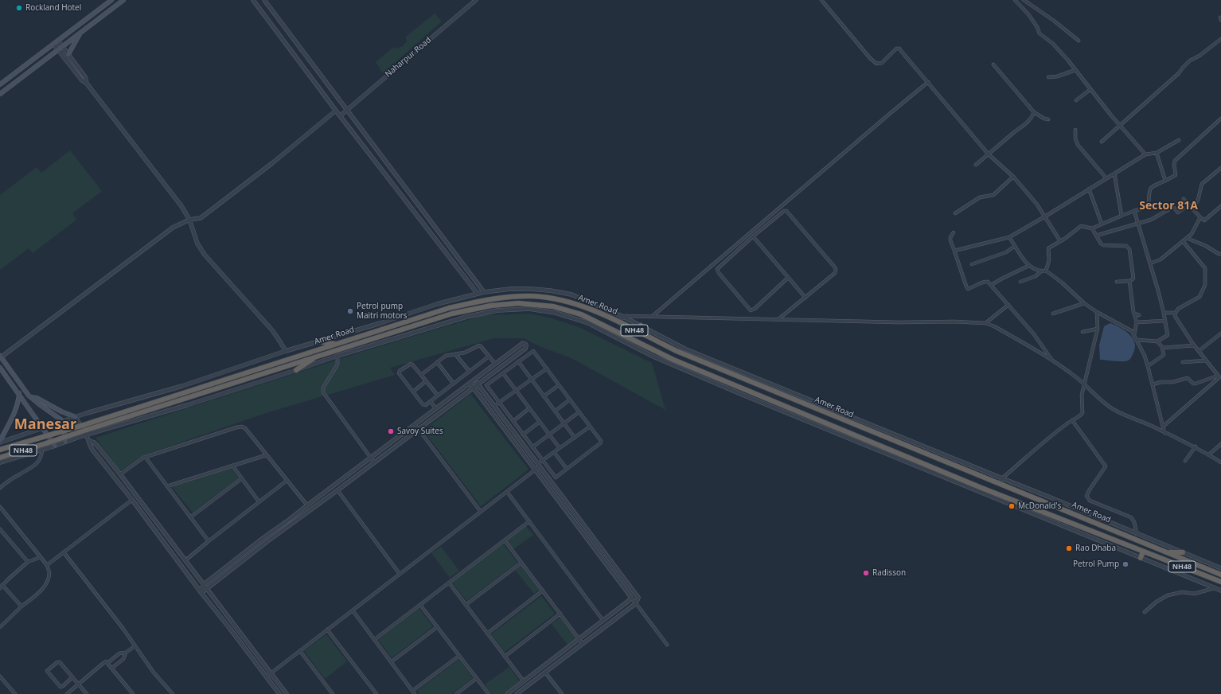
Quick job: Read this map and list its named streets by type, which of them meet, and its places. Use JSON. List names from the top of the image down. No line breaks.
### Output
{"streets":{"highway":["Amer Road","NH48"],"street":["Naharpur Road"]},"crossings":[["Amer Road","NH48"]],"districts":["Sector 81A","Manesar"],"places":["Rockland Hotel","Petrol pump Maitri motors","Savoy Suites","McDonald's","Rao Dhaba","Petrol Pump","Radisson"]}
